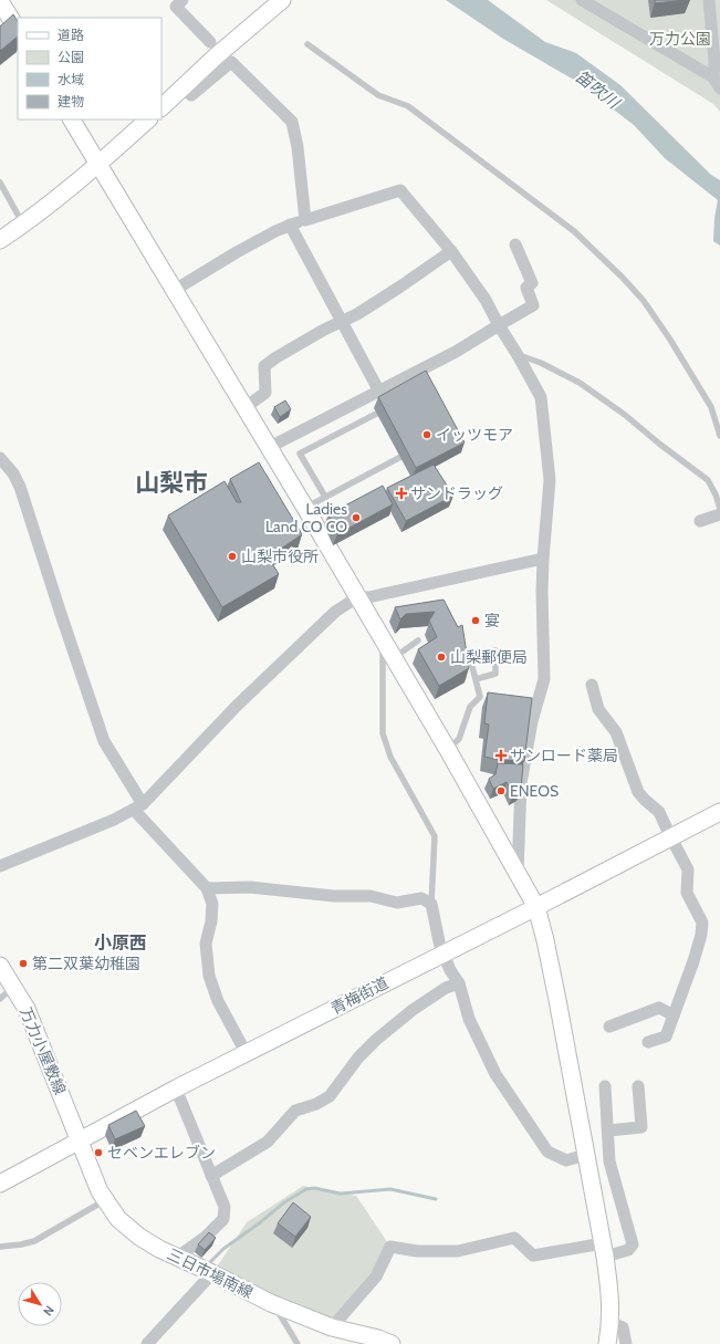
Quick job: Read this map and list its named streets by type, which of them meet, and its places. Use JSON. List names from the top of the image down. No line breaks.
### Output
{"streets":{"street":["青梅街道","万力小屋敷線","三日市場南線"]},"crossings":[["青梅街道","万力小屋敷線"],["青梅街道","三日市場南線"],["万力小屋敷線","三日市場南線"]],"districts":["山梨市","小原西"],"water":["笛吹川"],"parks":["万力公園"],"places":{"other":["イッツモア","Ladies Land CO CO","山梨市役所","宴","山梨郵便局","ENEOS","第二双葉幼稚園","セベンエレブン"],"health":["サンドラッグ","サンロード薬局"]},"legend":["道路","公園","水域","建物"],"north":"bottom right"}
